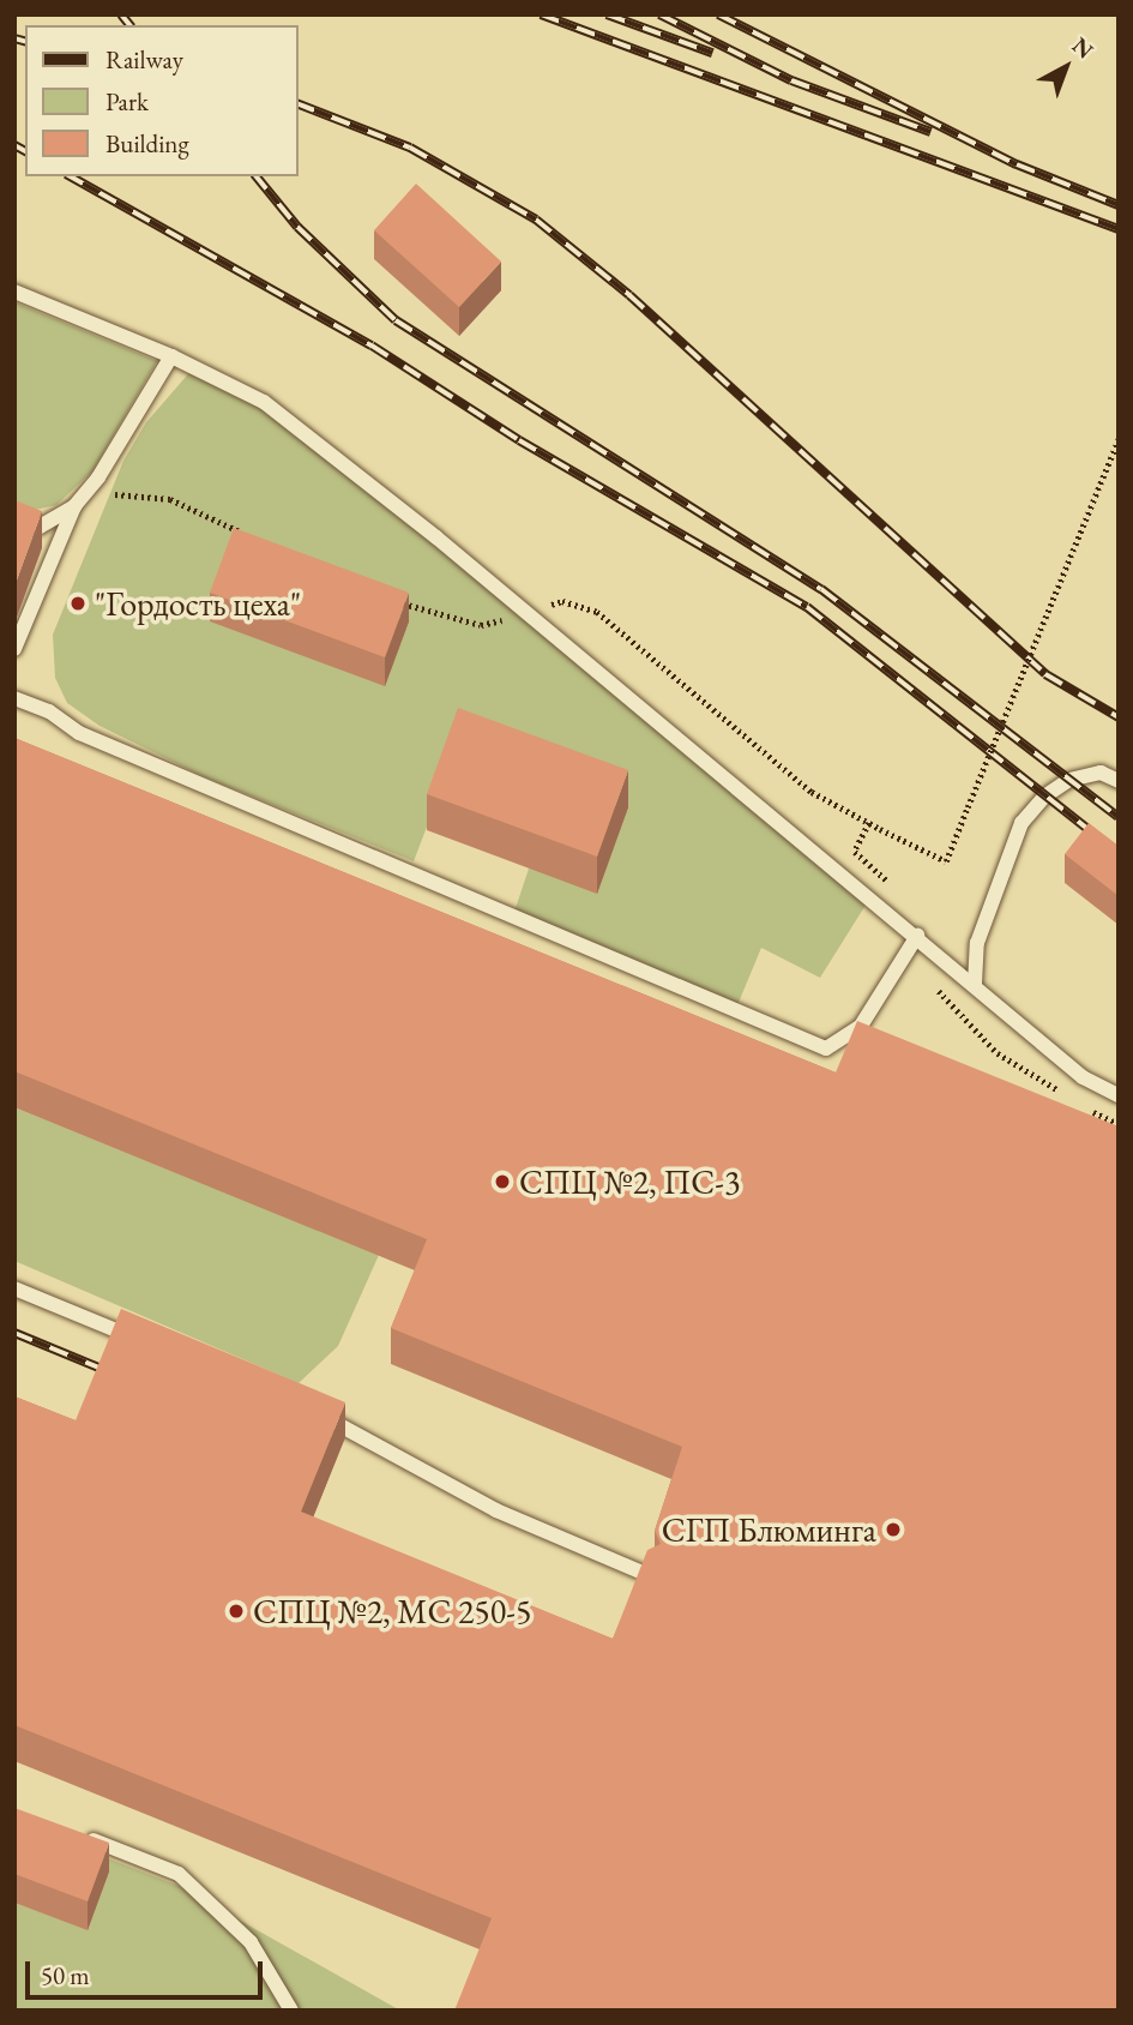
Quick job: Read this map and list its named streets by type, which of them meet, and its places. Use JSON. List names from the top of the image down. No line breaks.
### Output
{"places":["\"Гордость цеха\"","СПЦ №2, ПС-3","СГП Блюминга","СПЦ №2, МС 250-5"],"legend":["Railway","Park","Building"],"scale_bar":"50 m","north":"top right"}
